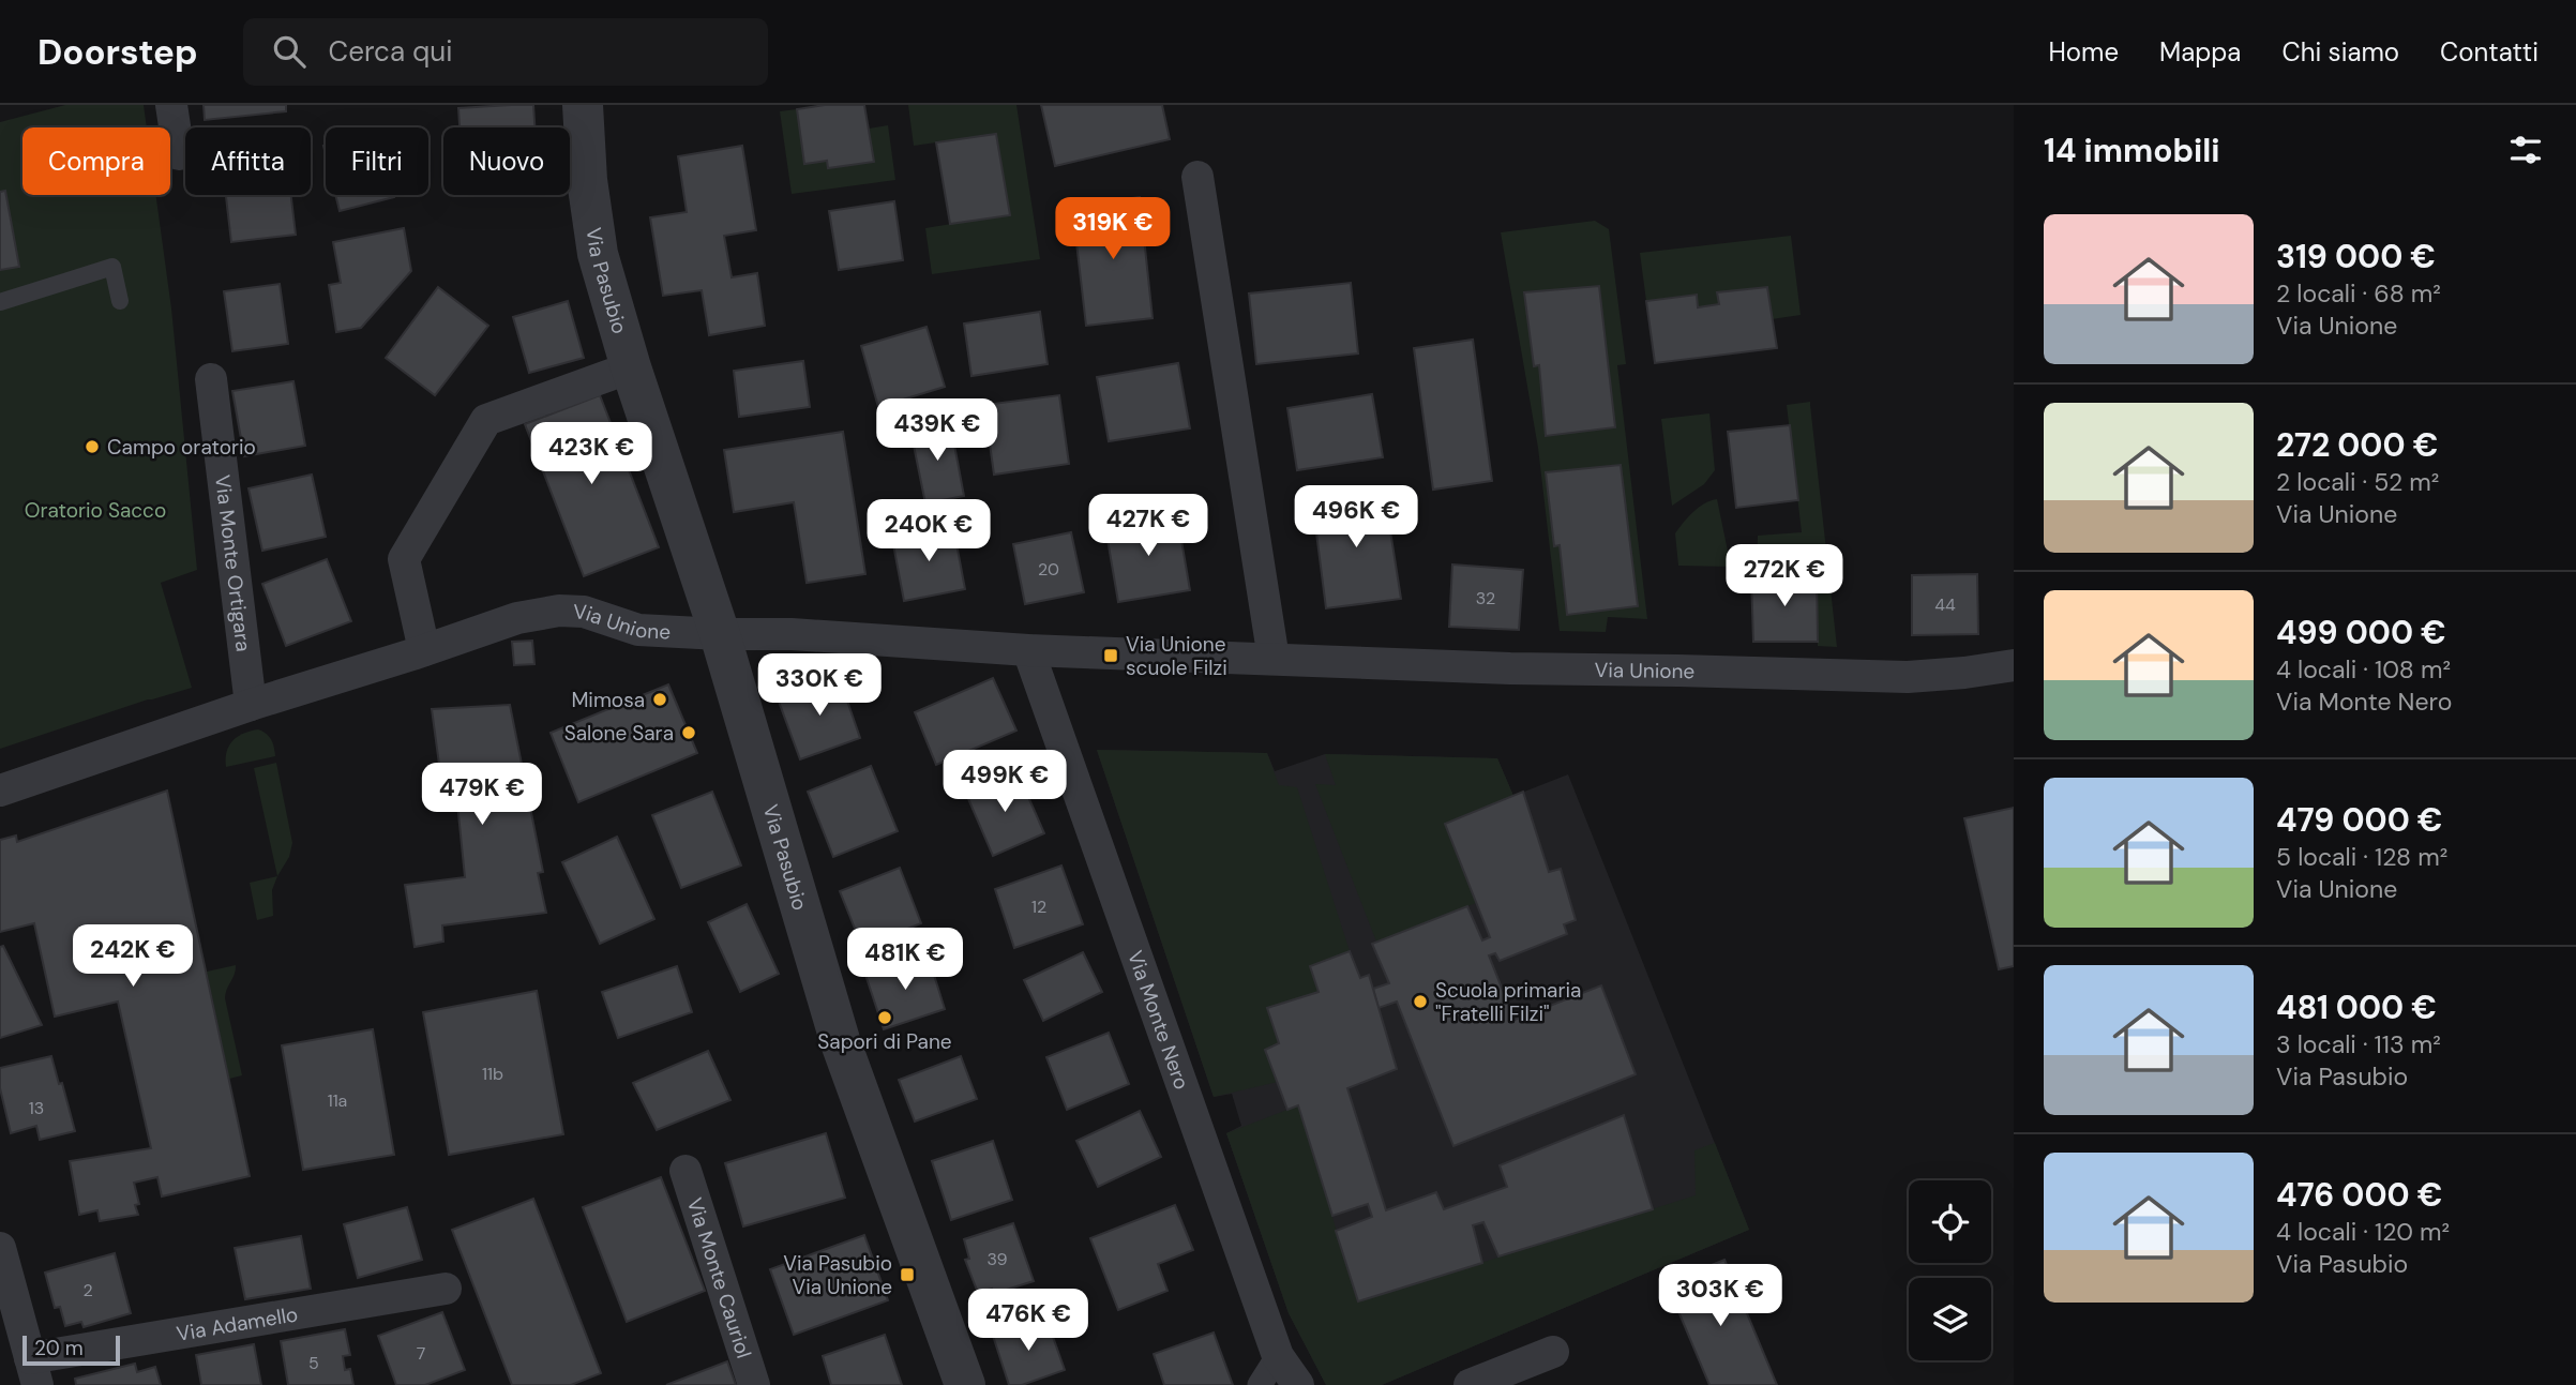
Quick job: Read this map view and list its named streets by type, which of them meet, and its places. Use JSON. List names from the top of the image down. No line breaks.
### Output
{"streets":{"street":["Via Pasubio","Via Monte Ortigara","Via Unione","Via Monte Nero","Via Monte Cauriol","Via Adamello"]},"crossings":[["Via Pasubio","Via Unione"],["Via Monte Ortigara","Via Unione"],["Via Unione","Via Monte Nero"]],"parks":["Oratorio Sacco"],"places":{"other":["Campo oratorio","Mimosa","Salone Sara","Scuola primaria \"Fratelli Filzi\"","Sapori di Pane"],"transit":["Via Unione scuole Filzi","Via Pasubio Via Unione"]},"house_numbers":["20","32","44","12","11b","11a","13","39","2","7","5"],"scale_bar":"20 m","page":{"header":"Doorstep","search":"Cerca qui","nav":["Home","Mappa","Chi siamo","Contatti"],"heading":"14 immobili","chip":["Compra","Affitta","Filtri","Nuovo"],"list":[{"name":"319 000 €","note":"2 locali · 68 m² · Via Unione"},{"name":"272 000 €","note":"2 locali · 52 m² · Via Unione"},{"name":"499 000 €","note":"4 locali · 108 m² · Via Monte Nero"},{"name":"479 000 €","note":"5 locali · 128 m² · Via Unione"},{"name":"481 000 €","note":"3 locali · 113 m² · Via Pasubio"},{"name":"476 000 €","note":"4 locali · 120 m² · Via Pasubio"}],"price":["319K €","439K €","423K €","496K €","427K €","240K €","272K €","330K €","499K €","479K €","242K €","481K €","303K €","476K €"],"scale":"20 m"}}
